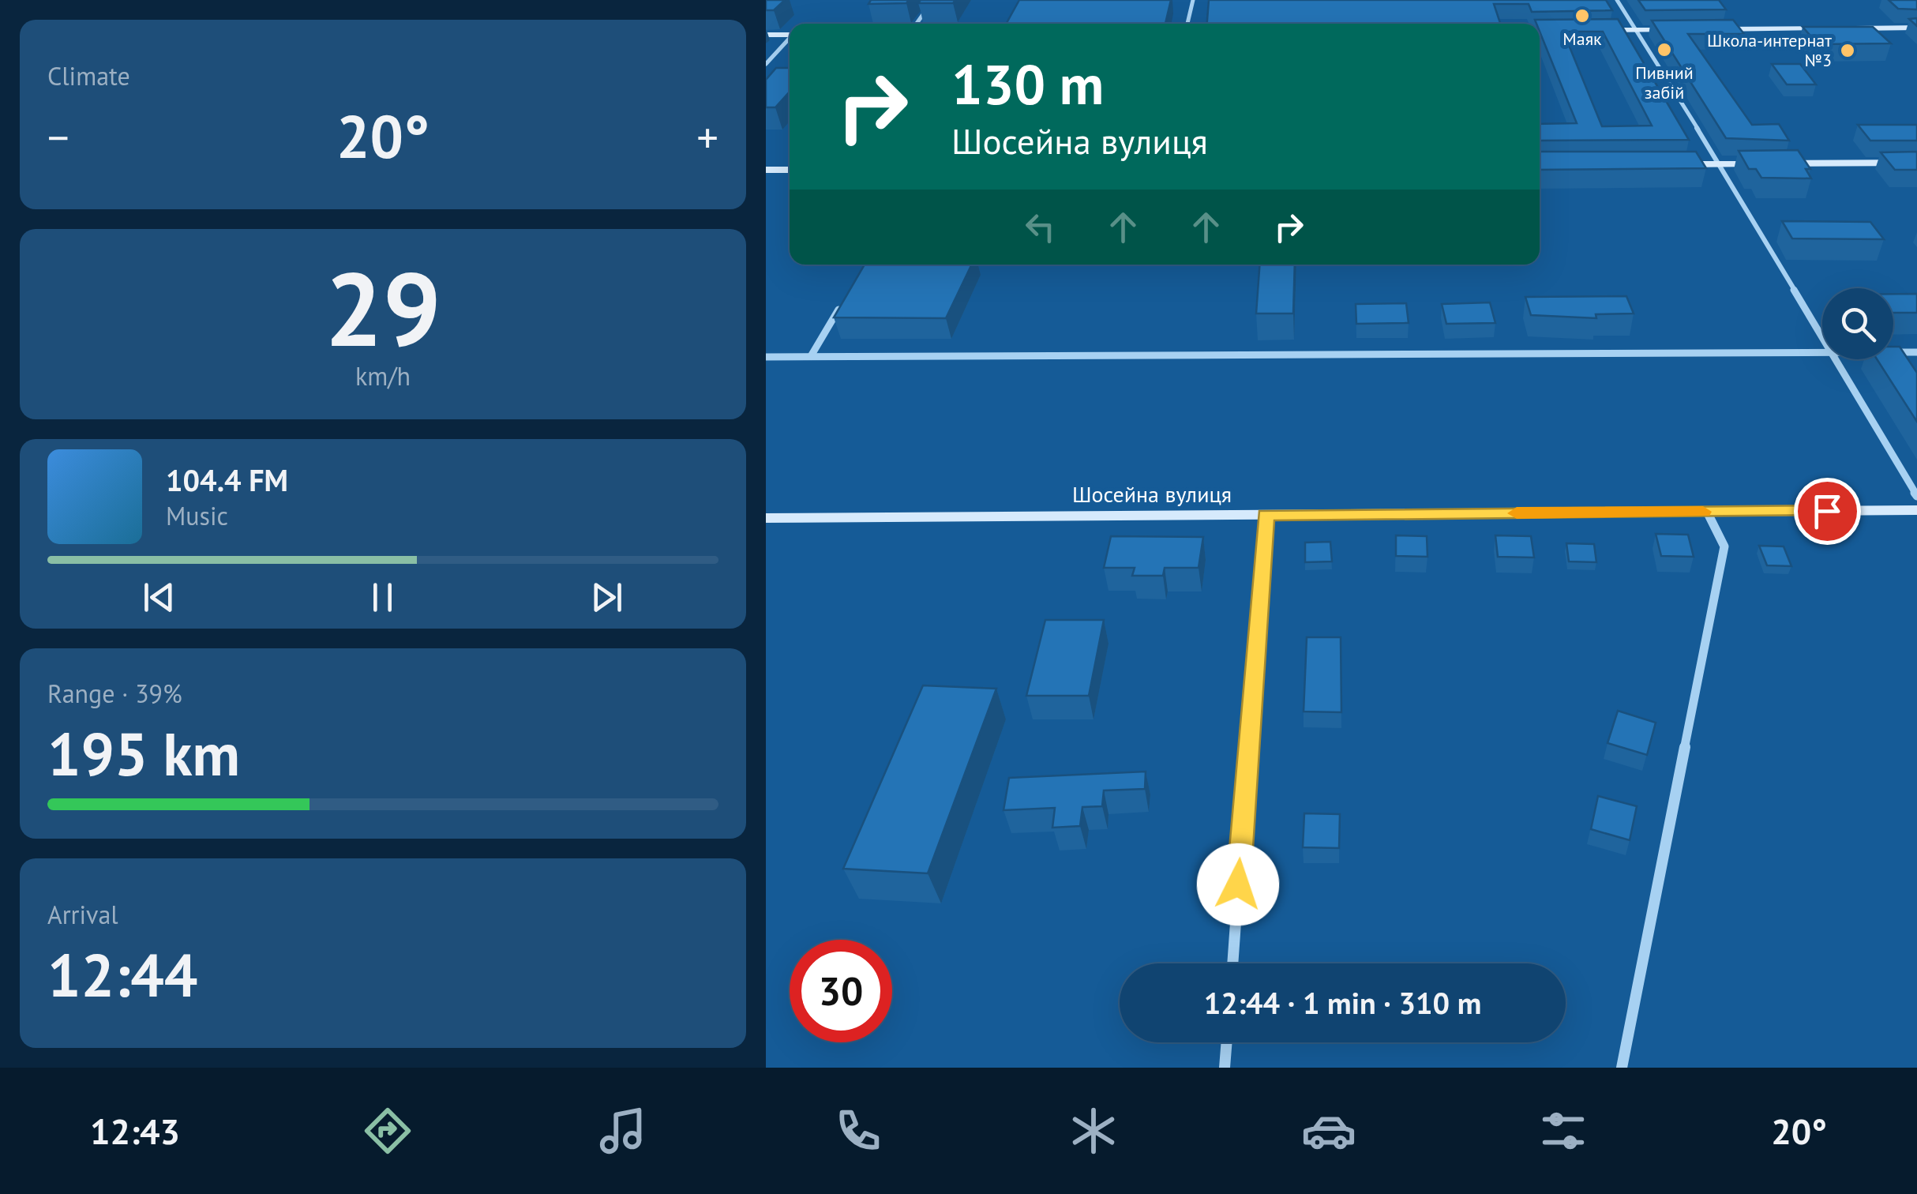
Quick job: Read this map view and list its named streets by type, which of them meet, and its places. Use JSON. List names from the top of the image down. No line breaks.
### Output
{"streets":{"street":["Шосейна вулиця"]},"places":["Маяк","Пивний забій","Школа-интернат №3"],"page":{"tile":["Climate",["29","km/h"],["Range · 39%","195 km"],["Arrival","12:44"]],"turn":["130 m","Шосейна вулиця"],"heat":["−","20°","+"],"song":["104.4 FM","Music"],"limit":"30","trip":"12:44 · 1 min · 310 m","tabs":["12:43","20°"]}}
